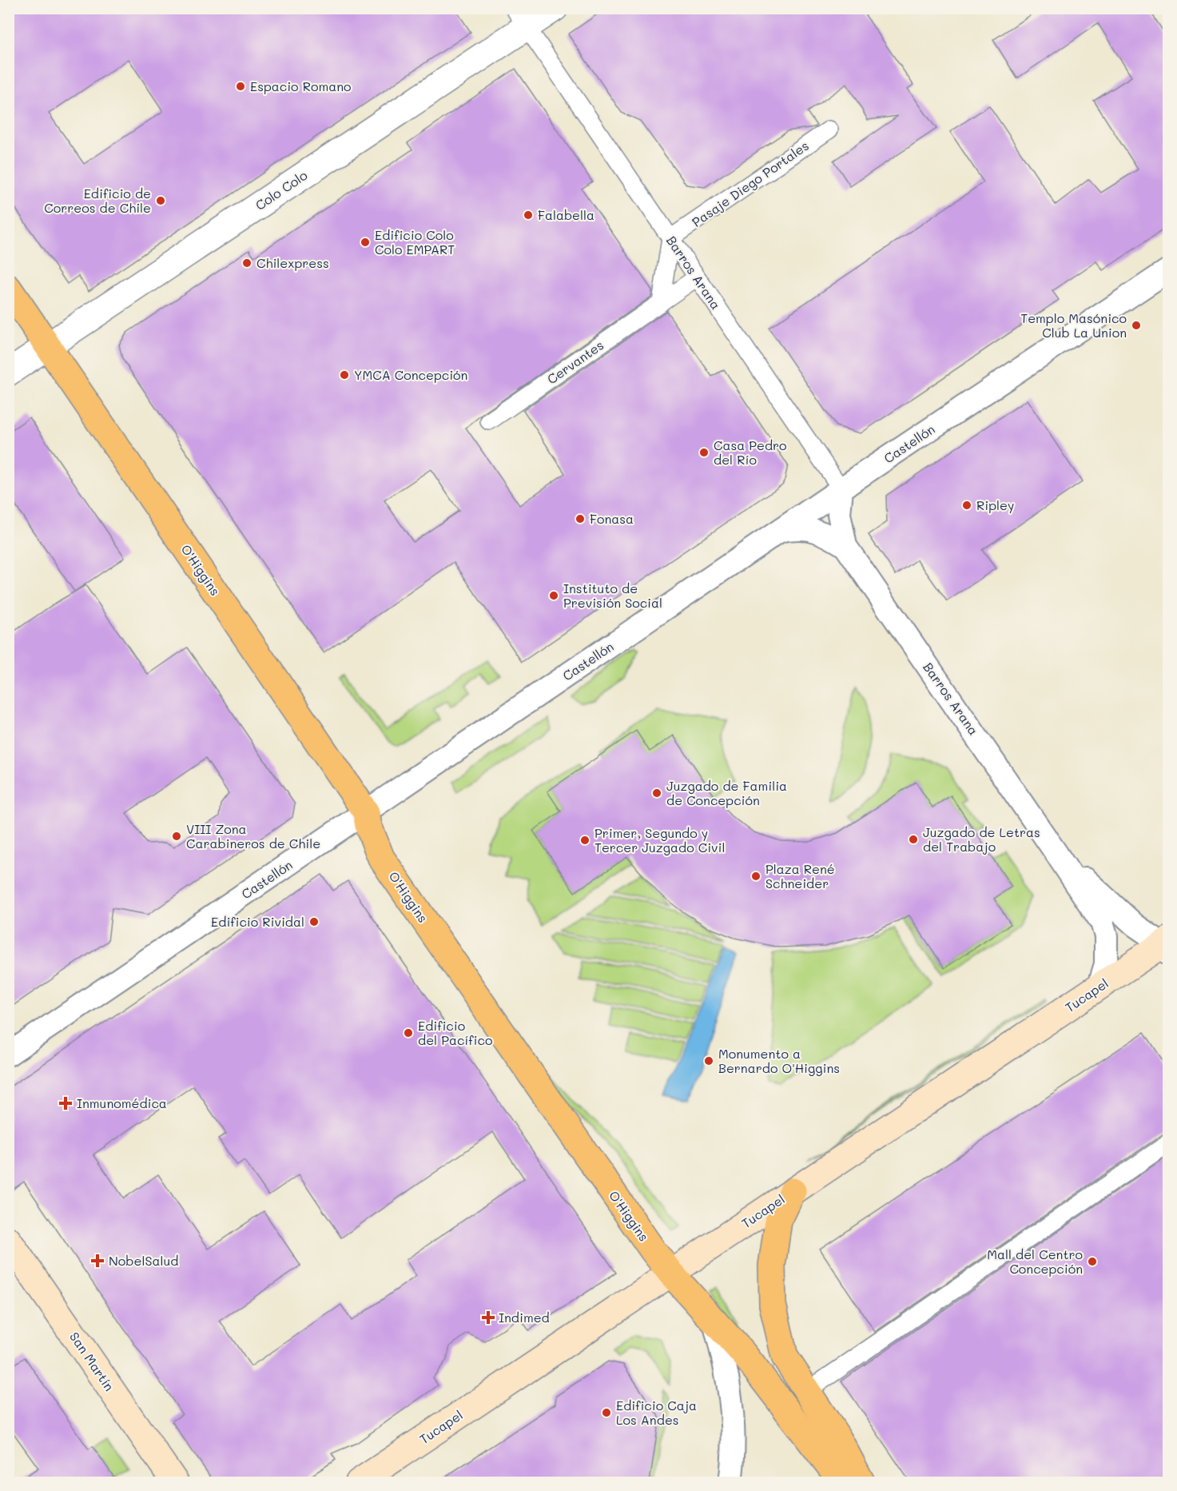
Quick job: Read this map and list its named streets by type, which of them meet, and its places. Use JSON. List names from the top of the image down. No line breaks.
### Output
{"streets":{"main road":["O'Higgins","Tucapel","San Martín"],"street":["Pasaje Diego Portales","Colo Colo","Barros Arana","Cervantes","Castellón"]},"crossings":[["Pasaje Diego Portales","Barros Arana"],["Colo Colo","Barros Arana"],["Colo Colo","O'Higgins"],["Barros Arana","Cervantes"],["Barros Arana","Castellón"],["Barros Arana","Tucapel"],["Castellón","O'Higgins"],["O'Higgins","Tucapel"]],"places":{"other":["Espacio Romano","Edificio de Correos de Chile","Falabella","Edificio Colo Colo EMPART","Chilexpress","Templo Masónico Club La Union","YMCA Concepción","Casa Pedro del Río","Ripley","Fonasa","Instituto de Previsión Social","Juzgado de Familia de Concepción","VIII Zona Carabineros de Chile","Juzgado de Letras del Trabajo","Primer, Segundo y Tercer Juzgado Civil","Plaza René Schneider","Edificio Rividal","Edificio del Pacífico","Monumento a Bernardo O'Higgins","Mall del Centro Concepción","Edificio Caja Los Andes"],"health":["Inmunomédica","NobelSalud","Indimed"]}}
